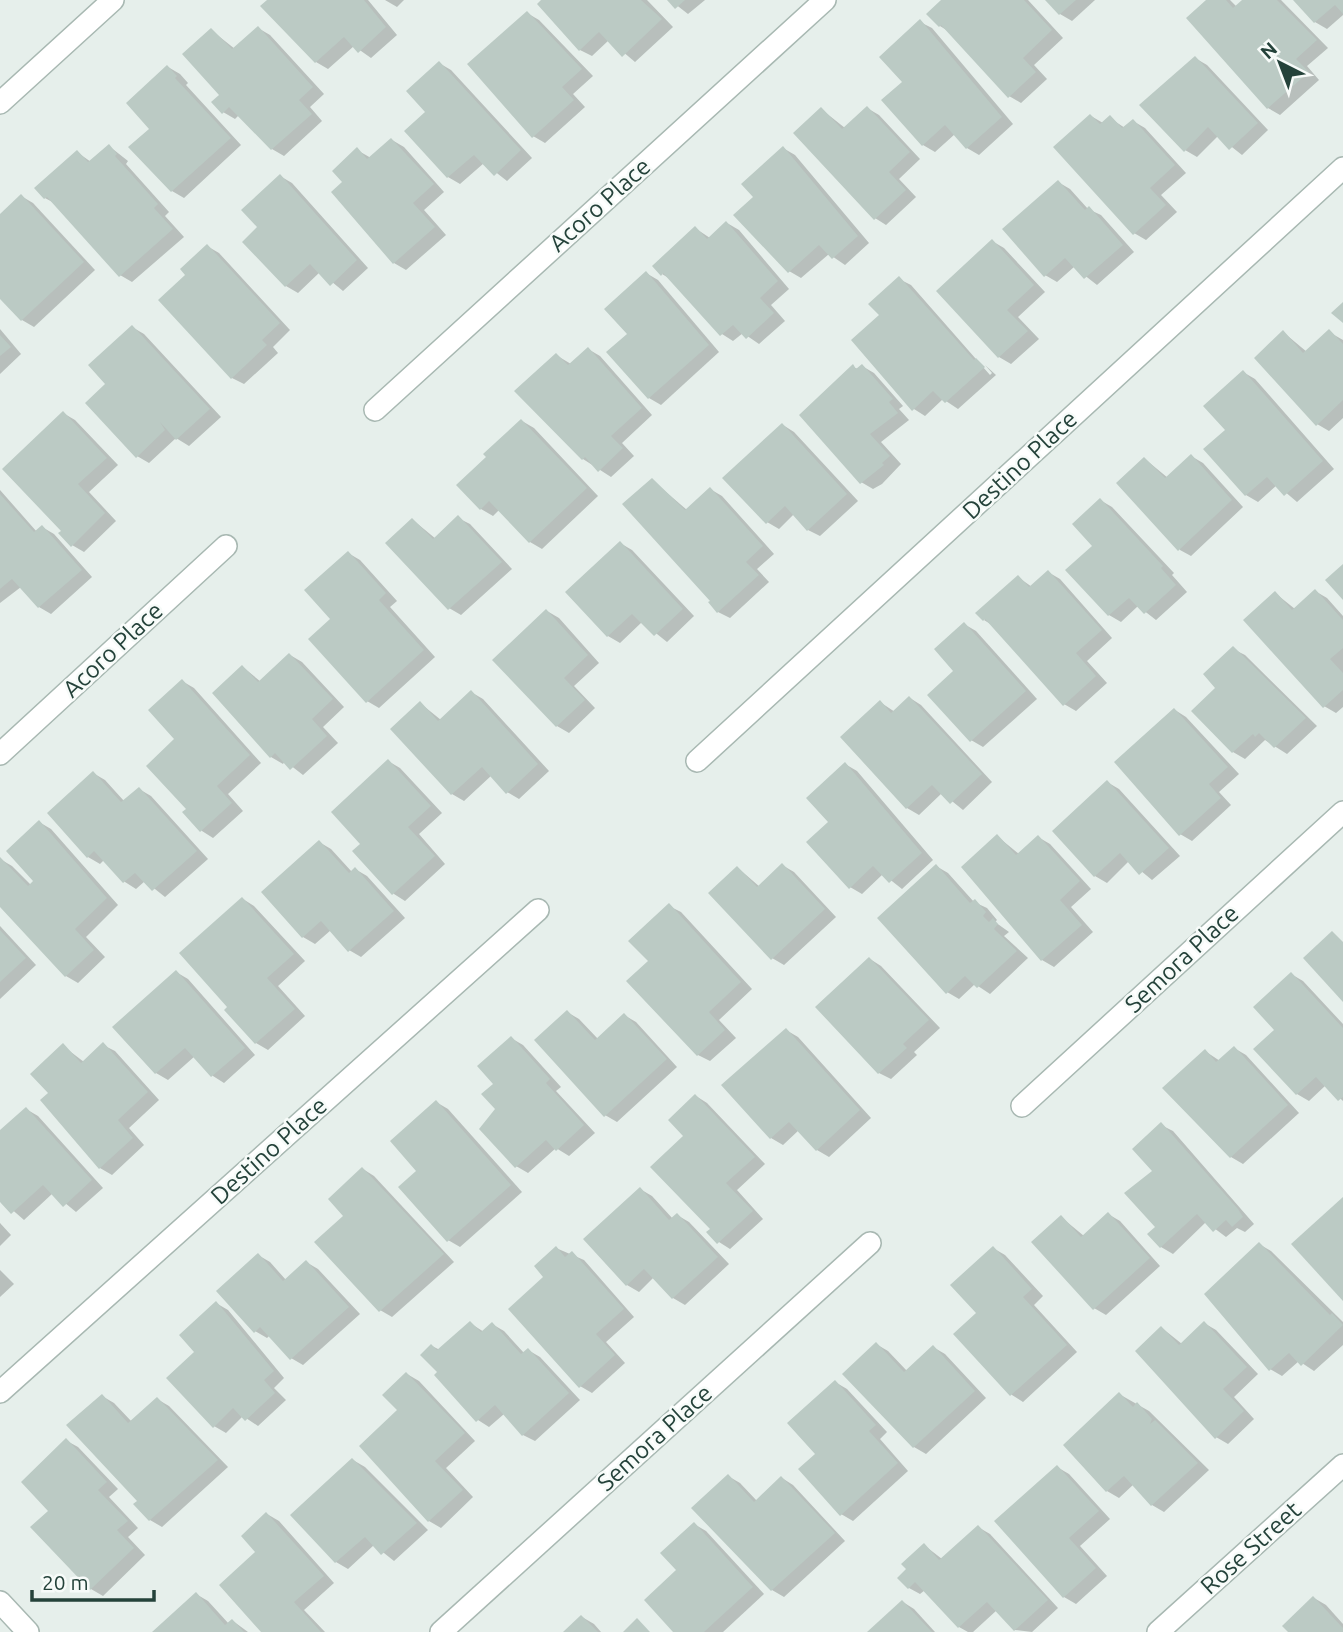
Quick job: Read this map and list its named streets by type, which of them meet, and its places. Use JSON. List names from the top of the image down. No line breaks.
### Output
{"streets":{"street":["Acoro Place","Destino Place","Semora Place","Rose Street"]},"scale_bar":"20 m","north":"top left"}
